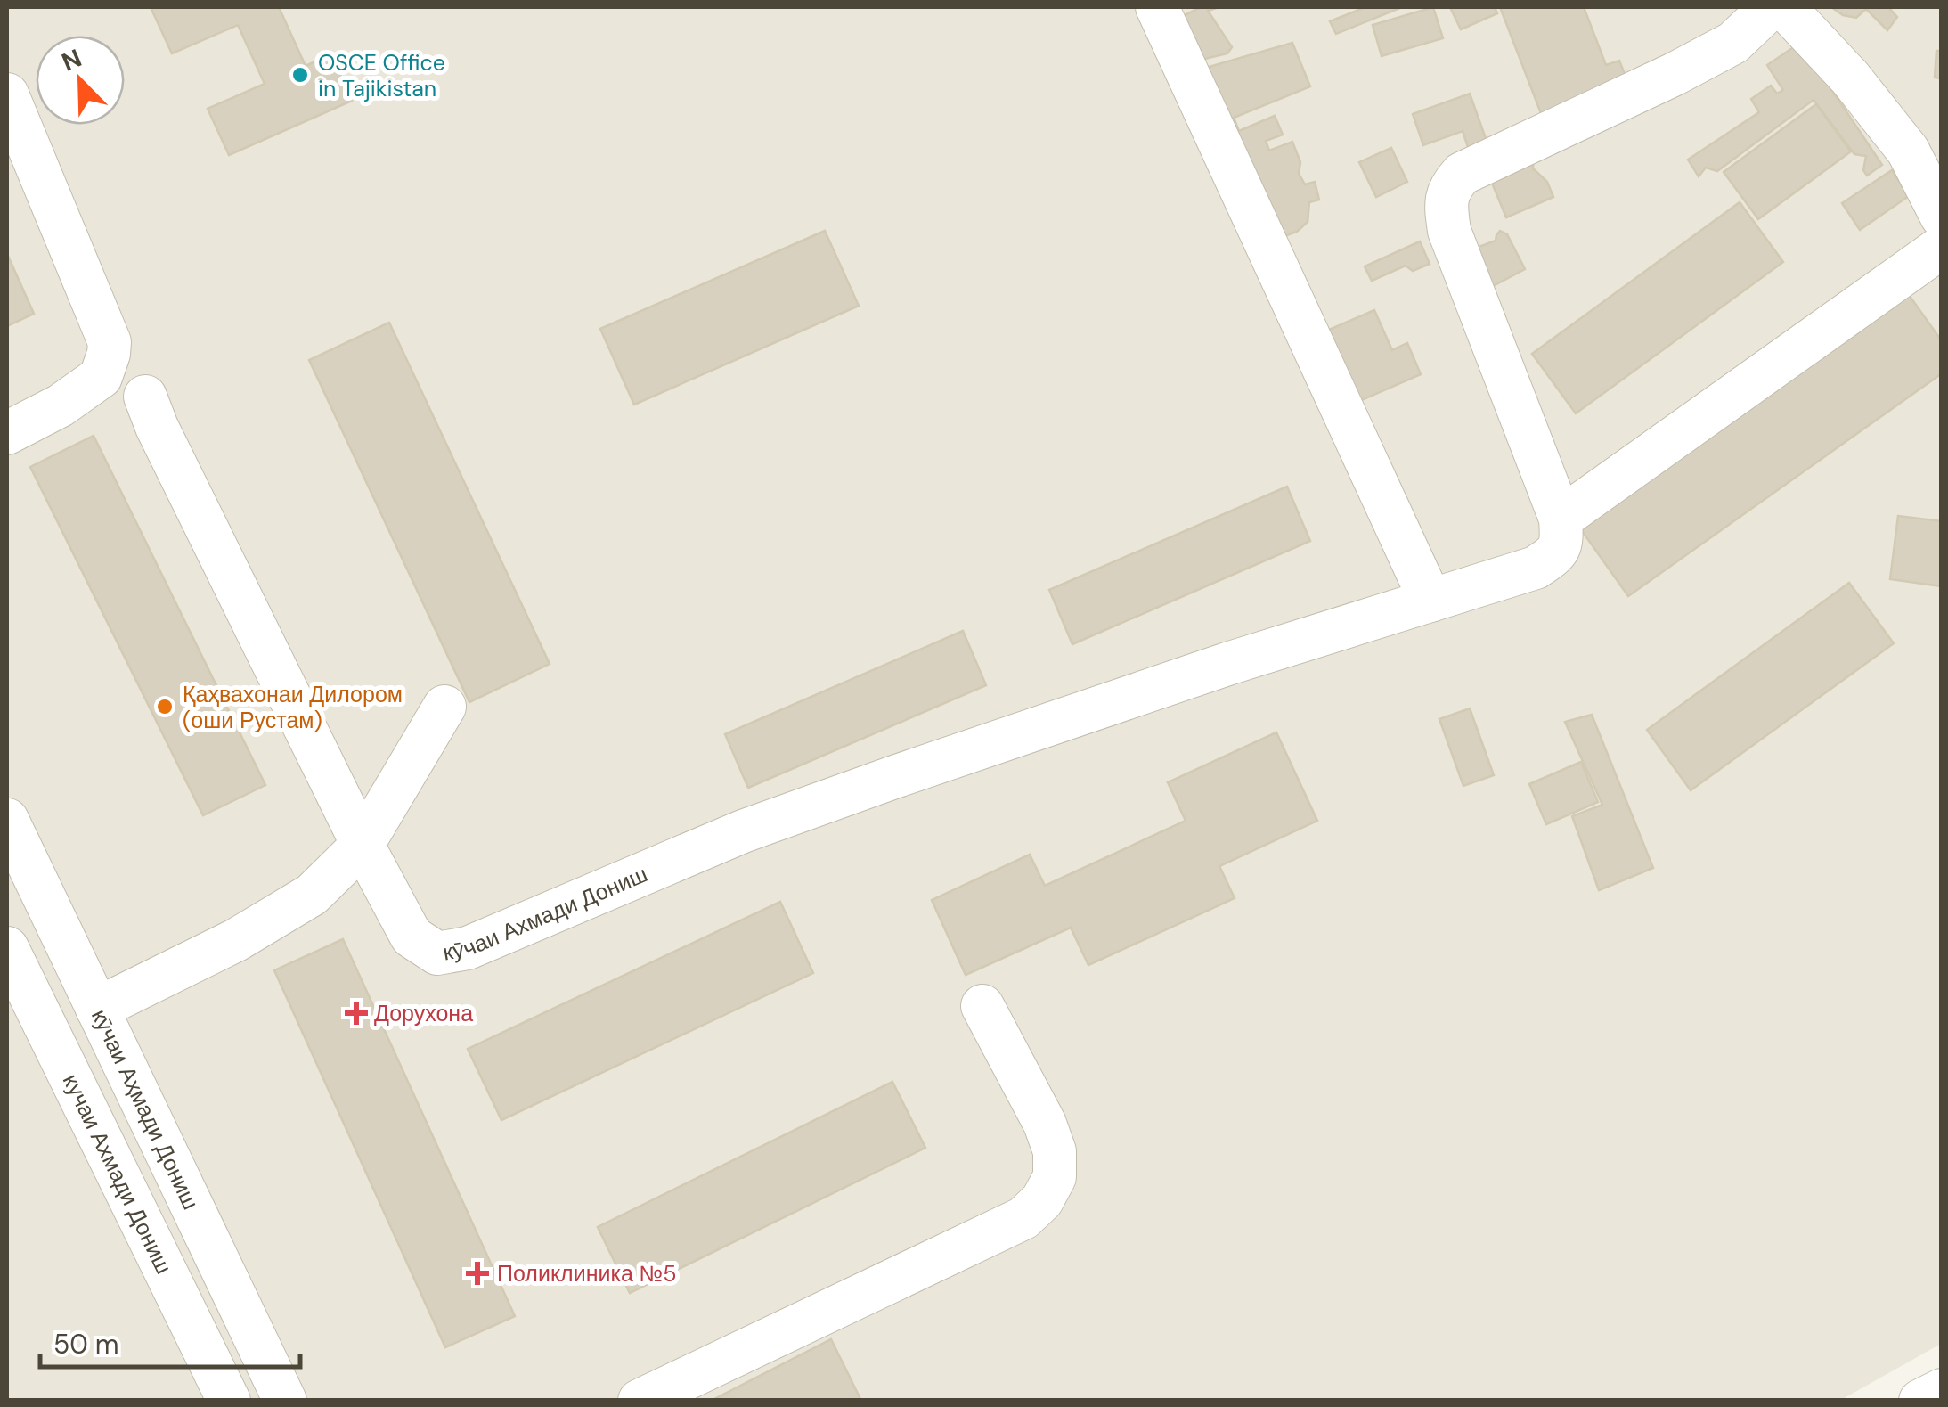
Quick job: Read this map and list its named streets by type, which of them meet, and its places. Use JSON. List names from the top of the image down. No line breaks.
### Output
{"streets":{"street":["кӯчаи Ахмади Дониш","кӯчаи Аҳмади Дониш","кучаи Ахмади Дониш"]},"places":{"other":["OSCE Office in Tajikistan","Қаҳвахонаи Дилором (оши Рустам)"],"health":["Дорухона","Поликлиника №5"]},"scale_bar":"50 m","north":"top left"}
